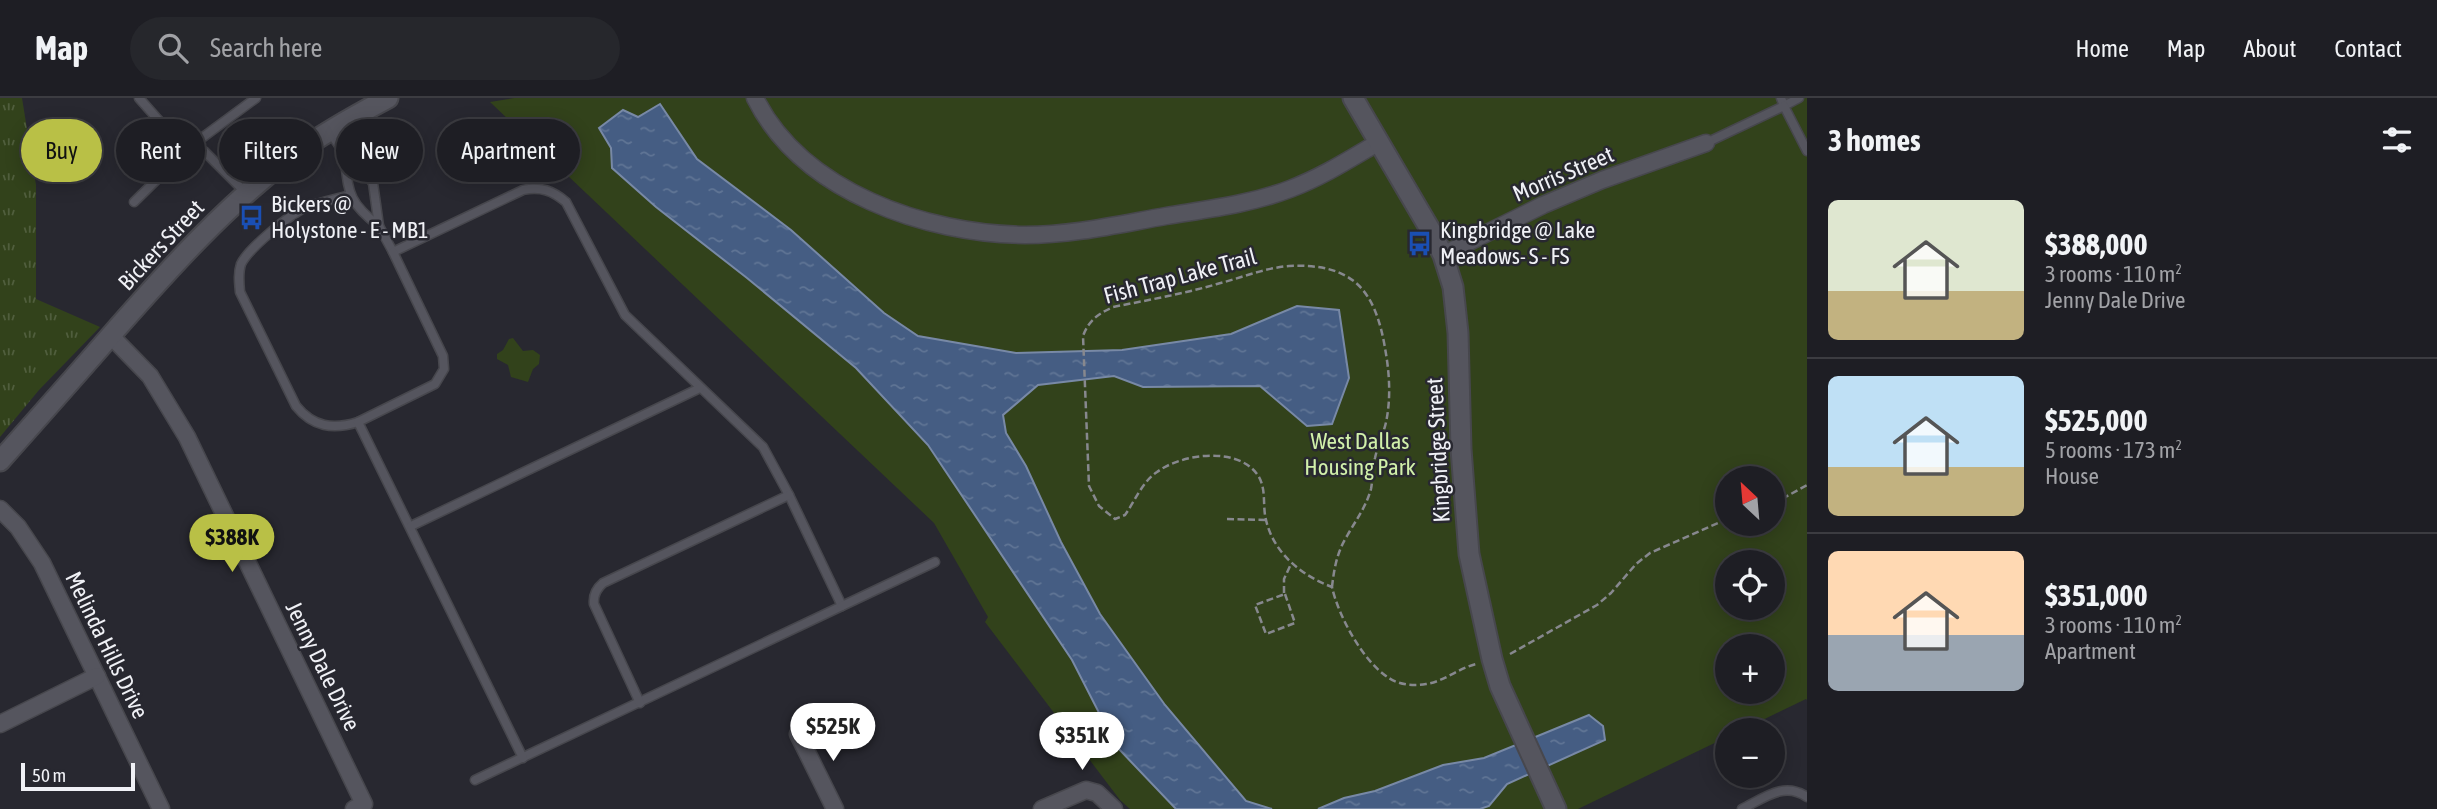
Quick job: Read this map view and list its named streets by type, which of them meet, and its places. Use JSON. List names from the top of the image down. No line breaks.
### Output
{"streets":{"street":["Morris Street","Bickers Street","Kingbridge Street","Melinda Hills Drive","Jenny Dale Drive"],"path":["Fish Trap Lake Trail"]},"crossings":[["Morris Street","Kingbridge Street"],["Bickers Street","Jenny Dale Drive"]],"parks":["West Dallas Housing Park"],"places":{"bus stop":["Bickers @ Holystone - E - MB1","Kingbridge @ Lake Meadows- S - FS"]},"scale_bar":"50 m","north":"top left","page":{"header":"Map","search":"Search here","nav":["Home","Map","About","Contact"],"heading":"3 homes","chip":["Buy","Rent","Filters","New","Apartment"],"list":[{"name":"$388,000","note":"3 rooms · 110 m² · Jenny Dale Drive"},{"name":"$525,000","note":"5 rooms · 173 m² · House"},{"name":"$351,000","note":"3 rooms · 110 m² · Apartment"}],"map_buttons":["+","−"],"price":["$388K","$525K","$351K"],"scale":"50 m"}}
